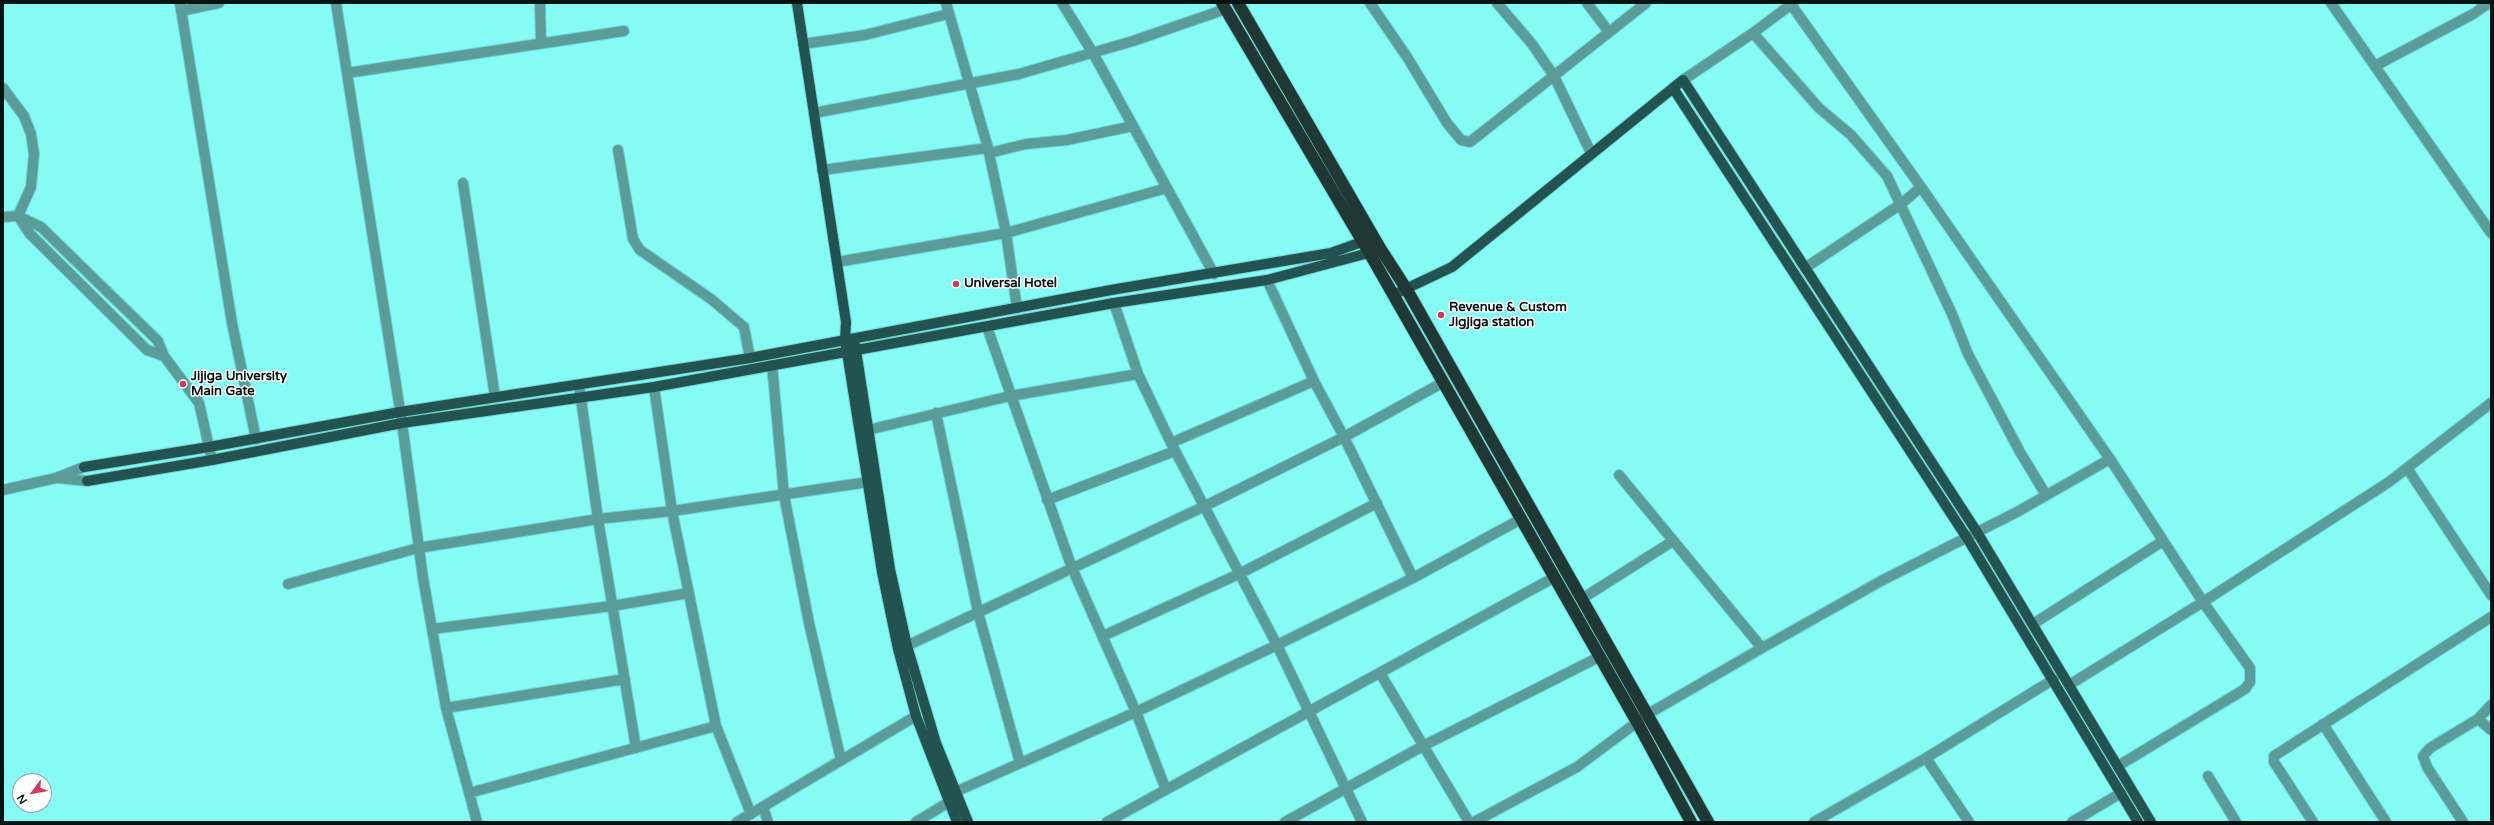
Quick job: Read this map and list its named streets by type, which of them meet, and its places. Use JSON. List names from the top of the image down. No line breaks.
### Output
{"places":["Universal Hotel","Revenue & Custom Jigjiga station","Jijiga University Main Gate"],"north":"bottom left"}
